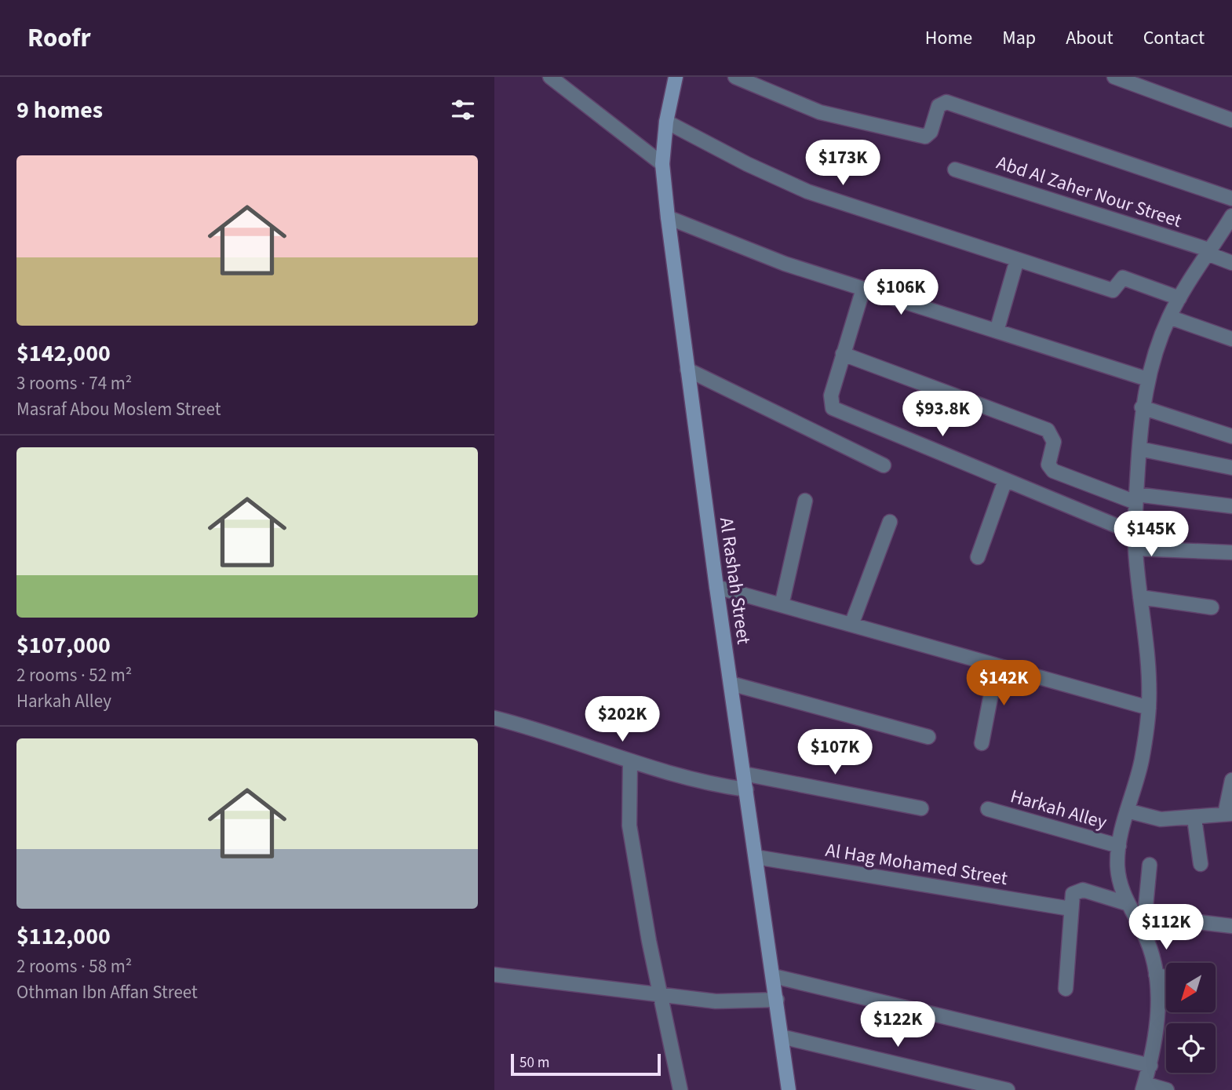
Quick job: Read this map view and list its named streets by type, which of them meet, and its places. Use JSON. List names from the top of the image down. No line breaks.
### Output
{"streets":{"street":["Abd Al Zaher Nour Street","Al Rashah Street","Harkah Alley","Al Hag Mohamed Street"]},"crossings":[["Al Rashah Street","Al Hag Mohamed Street"]],"scale_bar":"50 m","north":"bottom left","page":{"header":"Roofr","nav":["Home","Map","About","Contact"],"heading":"9 homes","price":["$173K","$106K","$93.8K","$145K","$142K","$202K","$107K","$112K","$122K"],"list":[{"name":"$142,000","note":"3 rooms · 74 m² · Masraf Abou Moslem Street"},{"name":"$107,000","note":"2 rooms · 52 m² · Harkah Alley"},{"name":"$112,000","note":"2 rooms · 58 m² · Othman Ibn Affan Street"}],"scale":"50 m"}}
